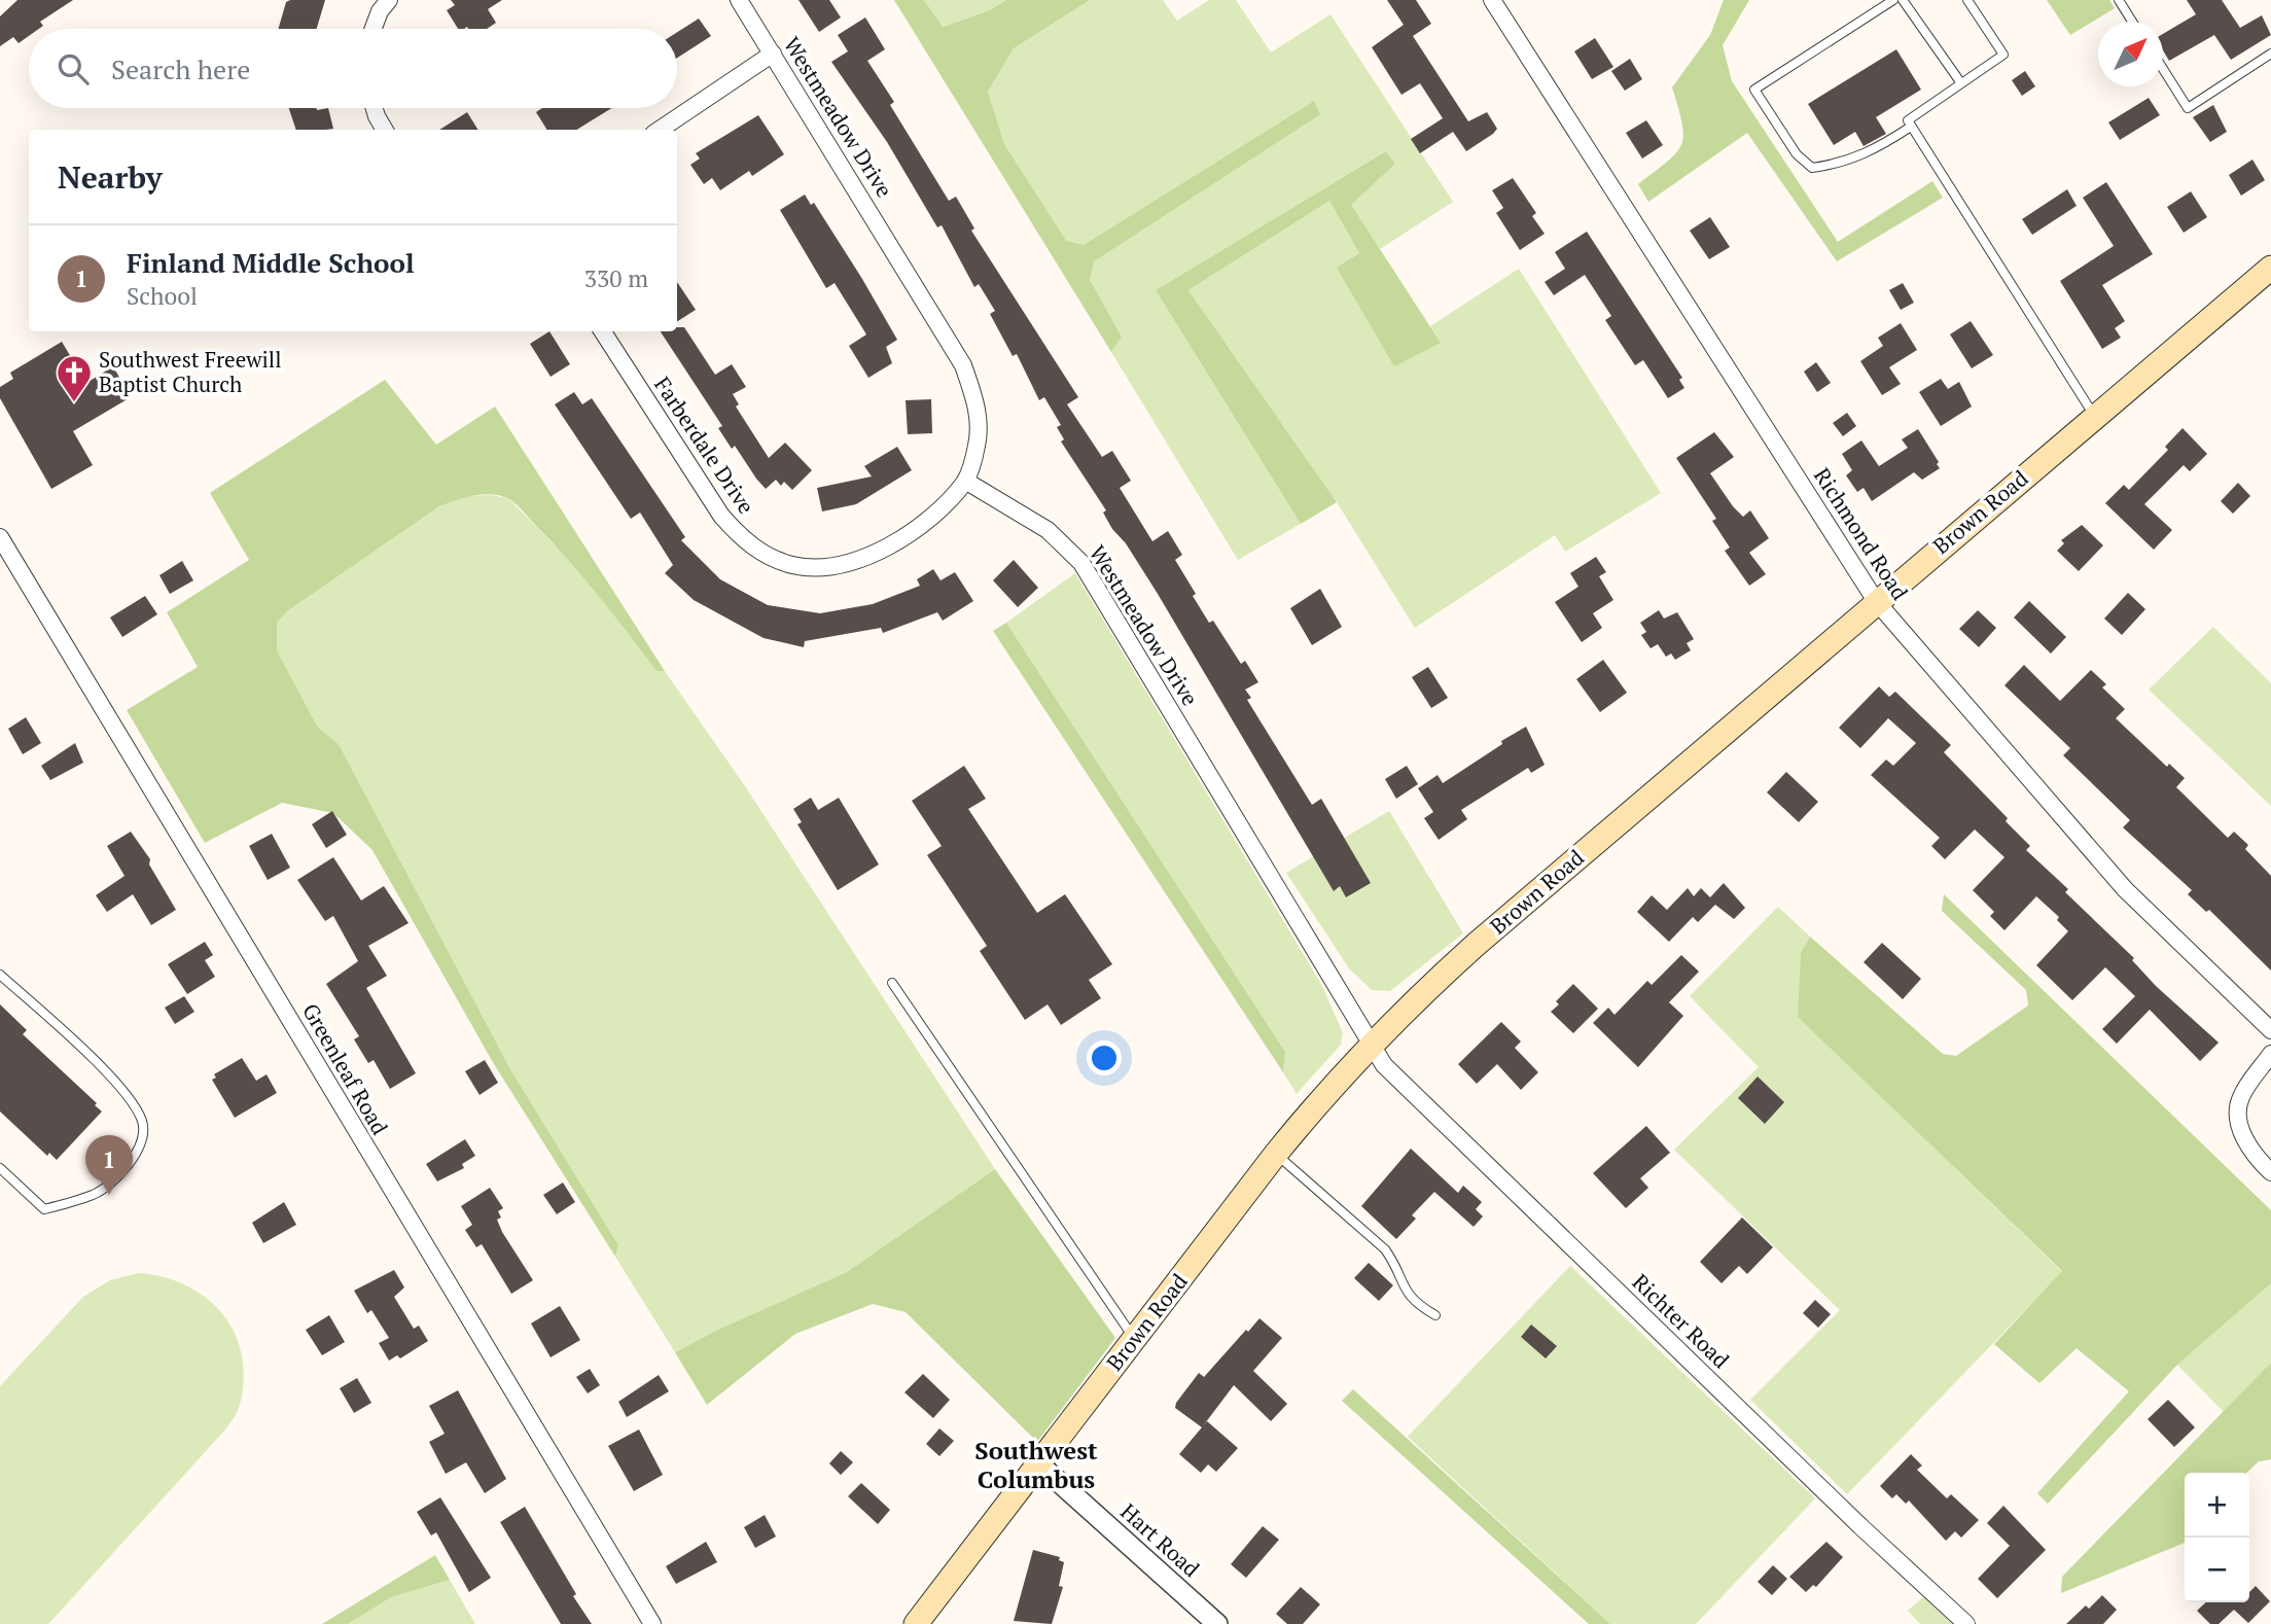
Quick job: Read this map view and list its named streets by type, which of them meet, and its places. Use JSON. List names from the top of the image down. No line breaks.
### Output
{"streets":{"main road":["Brown Road"],"street":["Westmeadow Drive","Farberdale Drive","Richmond Road","Greenleaf Road","Richter Road","Hart Road"]},"crossings":[["Westmeadow Drive","Farberdale Drive"],["Westmeadow Drive","Brown Road"],["Westmeadow Drive","Richter Road"],["Brown Road","Richmond Road"],["Brown Road","Richter Road"],["Brown Road","Hart Road"]],"districts":["Southwest Columbus"],"places":{"church":["Southwest Freewill Baptist Church"]},"north":"top right","page":{"search":"Search here","heading":"Nearby","list":[{"mark":"1","name":"Finland Middle School","note":"School","value":"330 m"}],"pins":"1","map_buttons":["+","−"]}}
